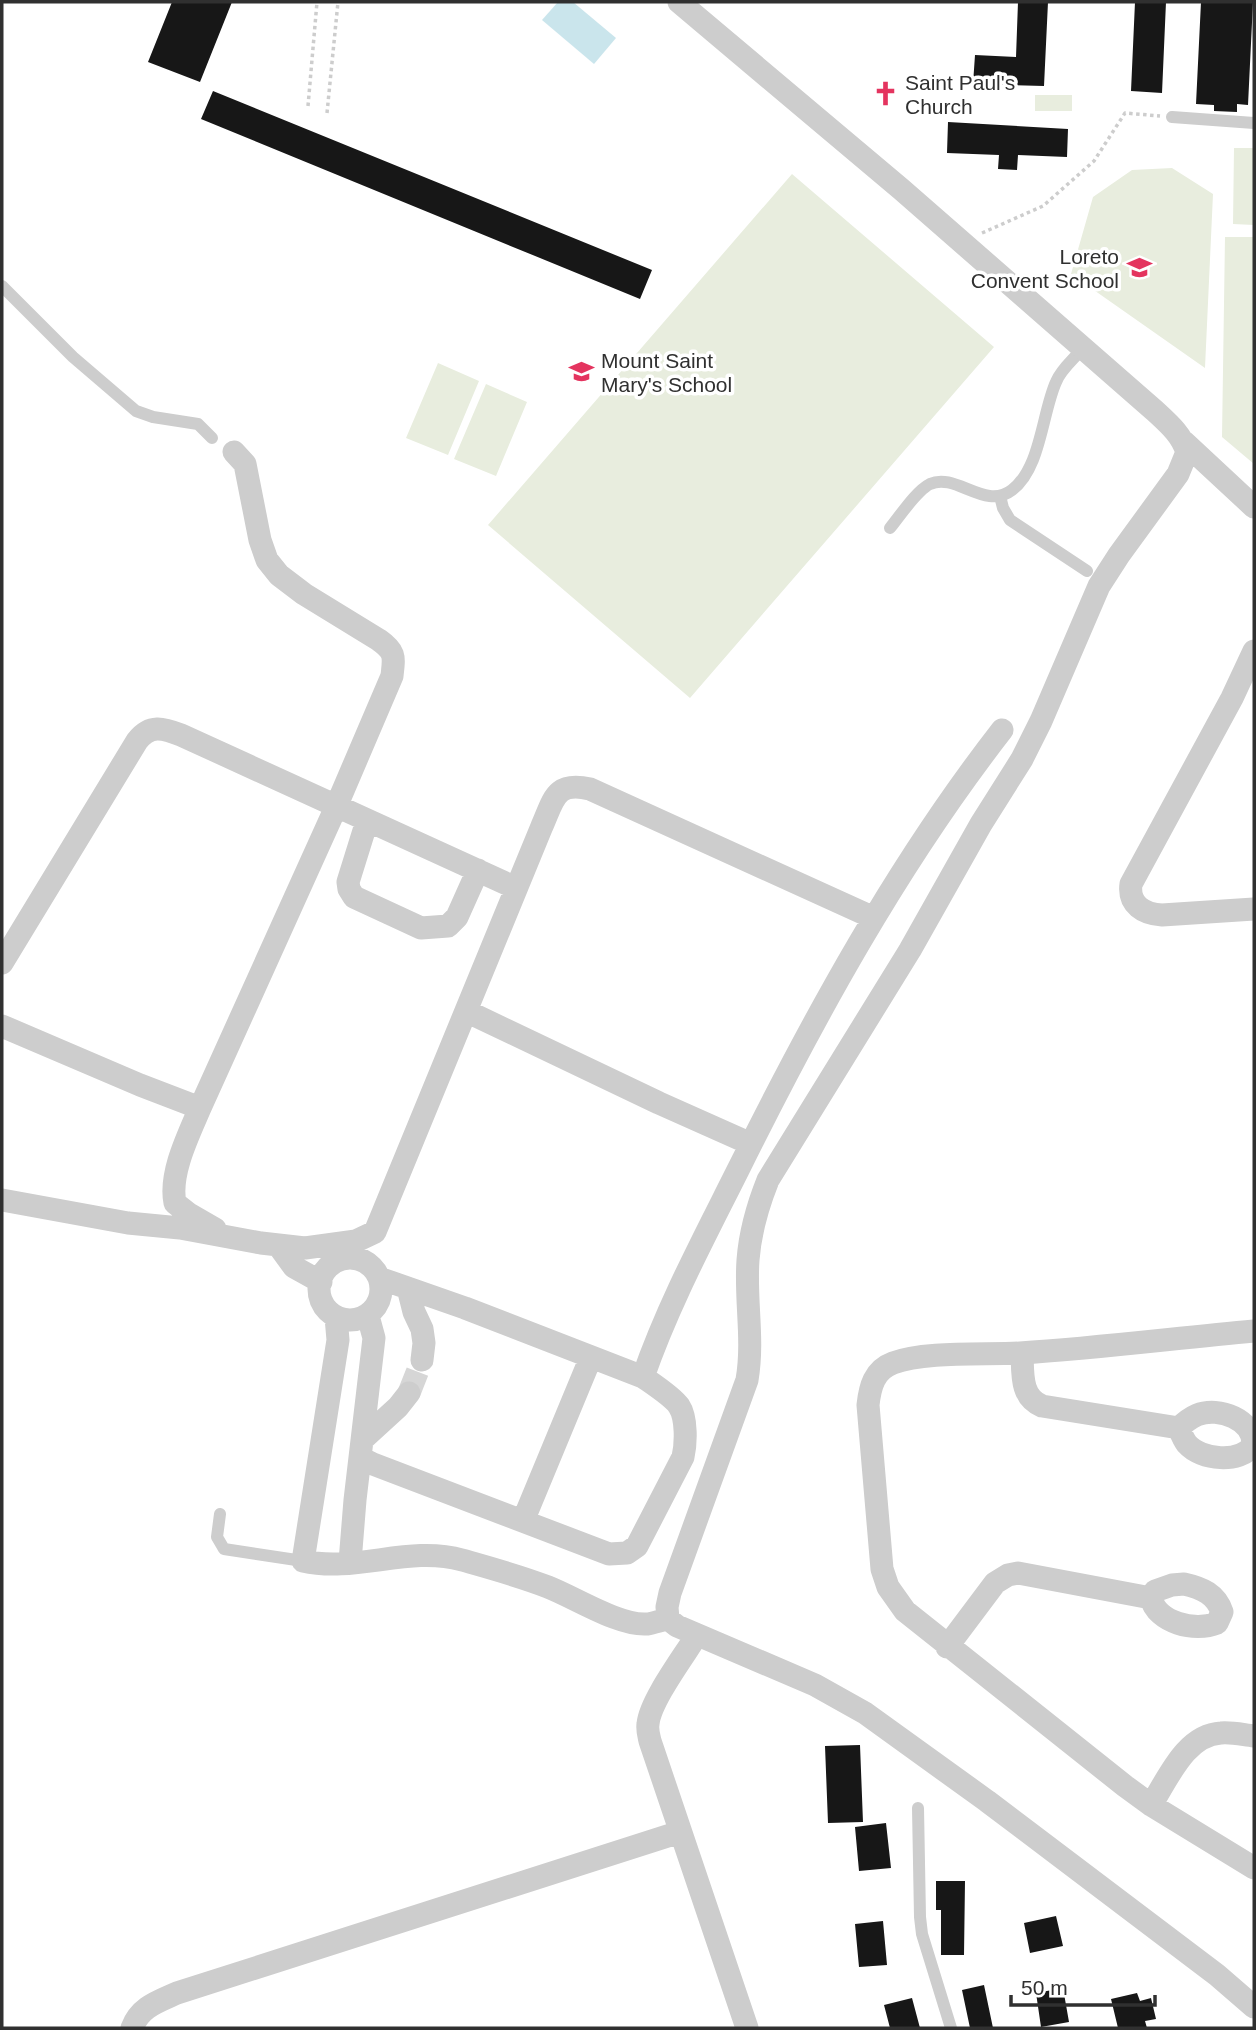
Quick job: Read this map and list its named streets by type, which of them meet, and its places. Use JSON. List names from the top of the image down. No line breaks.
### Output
{"places":{"church":["Saint Paul's Church"],"school or university":["Loreto Convent School","Mount Saint Mary's School"]},"scale_bar":"50 m"}
